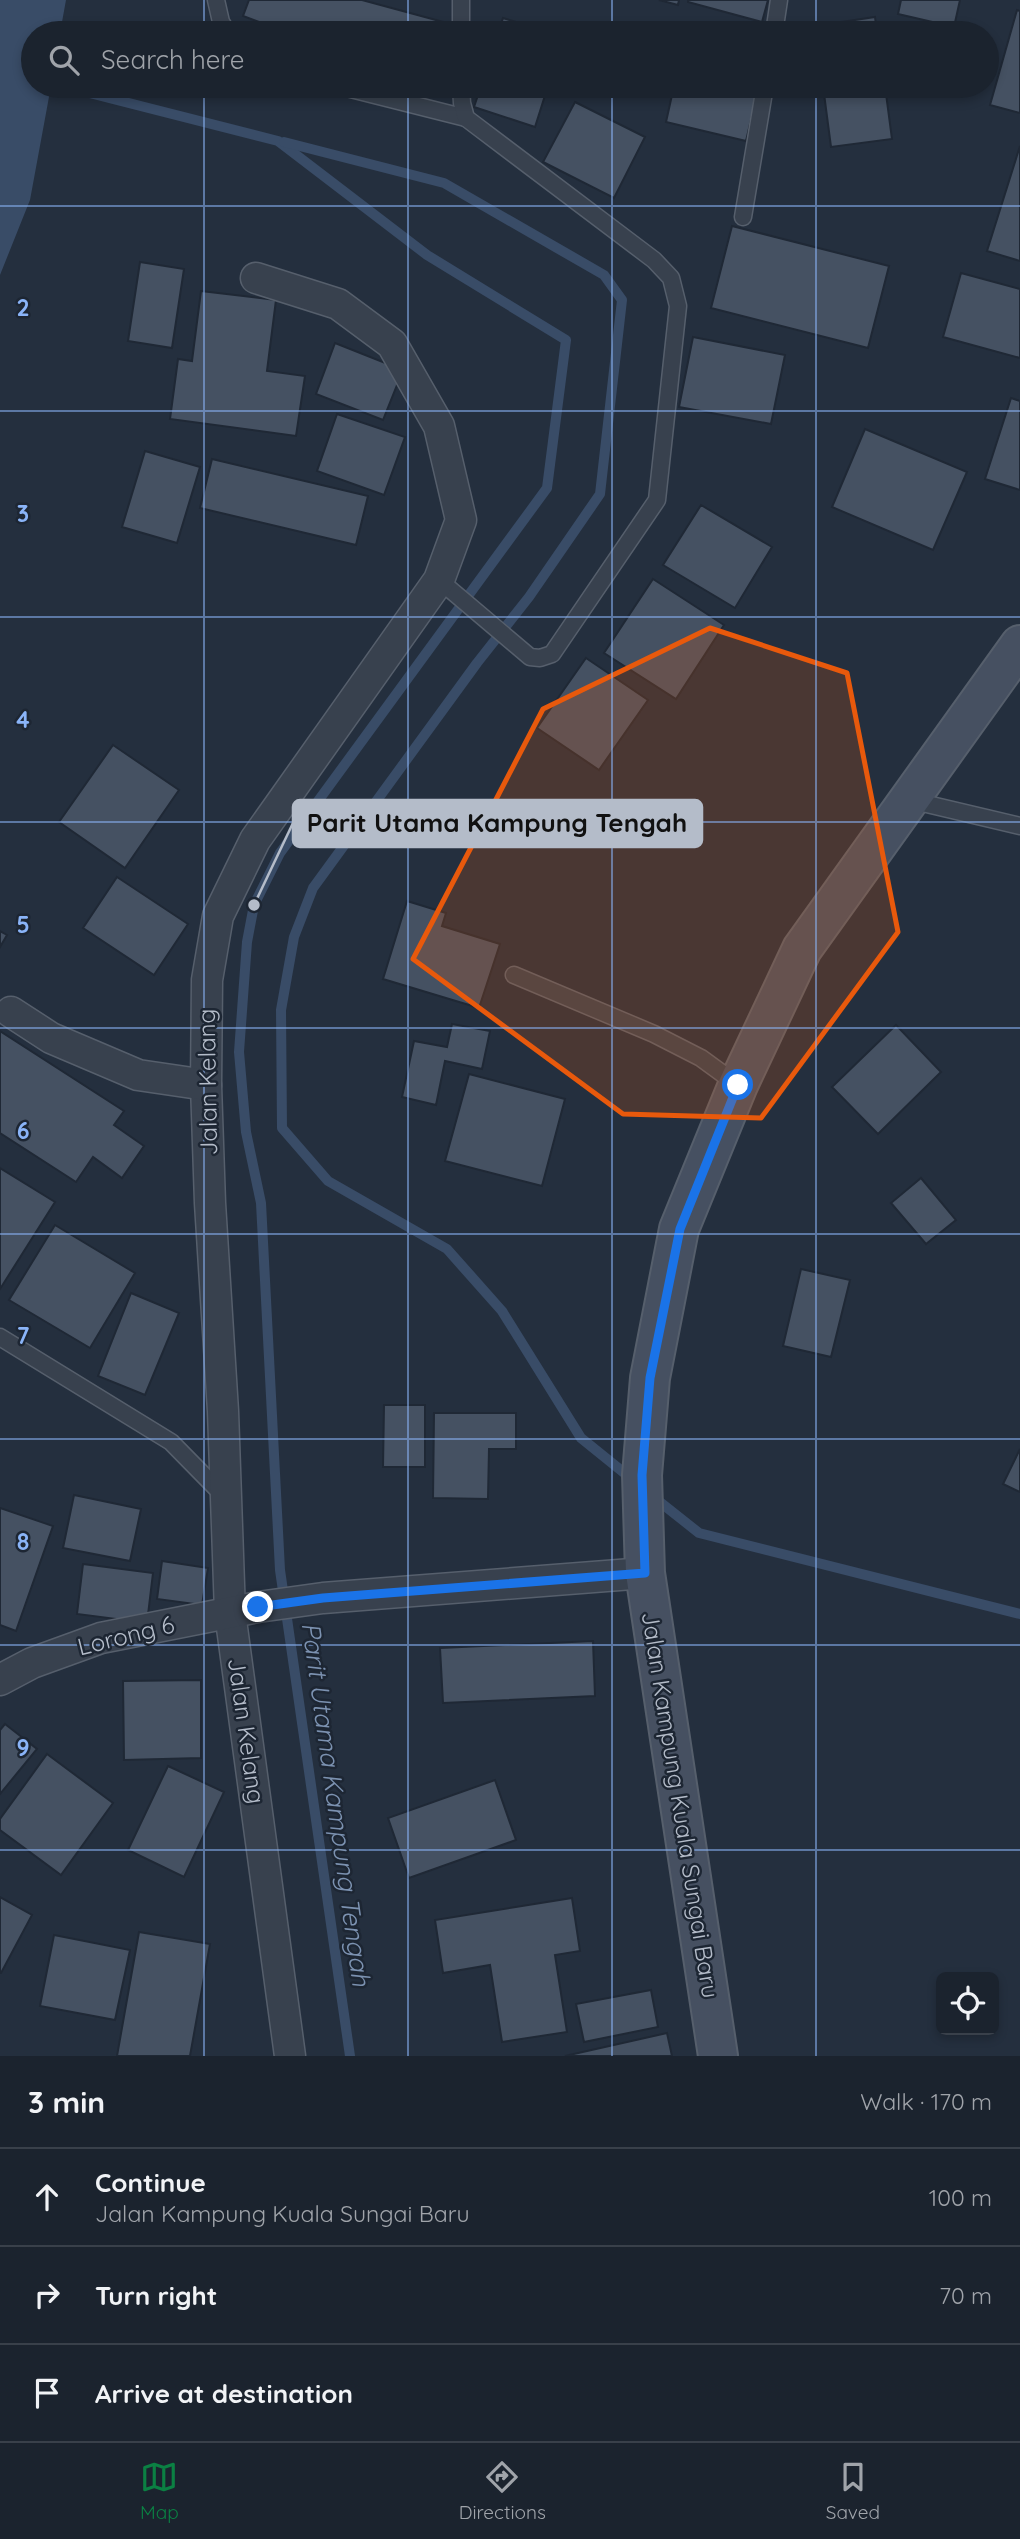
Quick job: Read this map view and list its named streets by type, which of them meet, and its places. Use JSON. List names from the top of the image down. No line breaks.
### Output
{"streets":{"street":["Jalan Kelang","Lorong 6","Jalan Kampung Kuala Sungai Baru"]},"crossings":[["Jalan Kelang","Lorong 6"],["Lorong 6","Jalan Kampung Kuala Sungai Baru"]],"water":["Parit Utama Kampung Tengah"],"places":["Parit Utama Kampung Tengah"],"page":{"search":"Search here","heading":["3 min","Walk · 170 m"],"list":[["Continue","Jalan Kampung Kuala Sungai Baru","100 m"],["Turn right","70 m"],"Arrive at destination"],"nav":["Map","Directions","Saved"]},"grid":{"rows":["2","3","4","5","6","7","8","9"]}}
